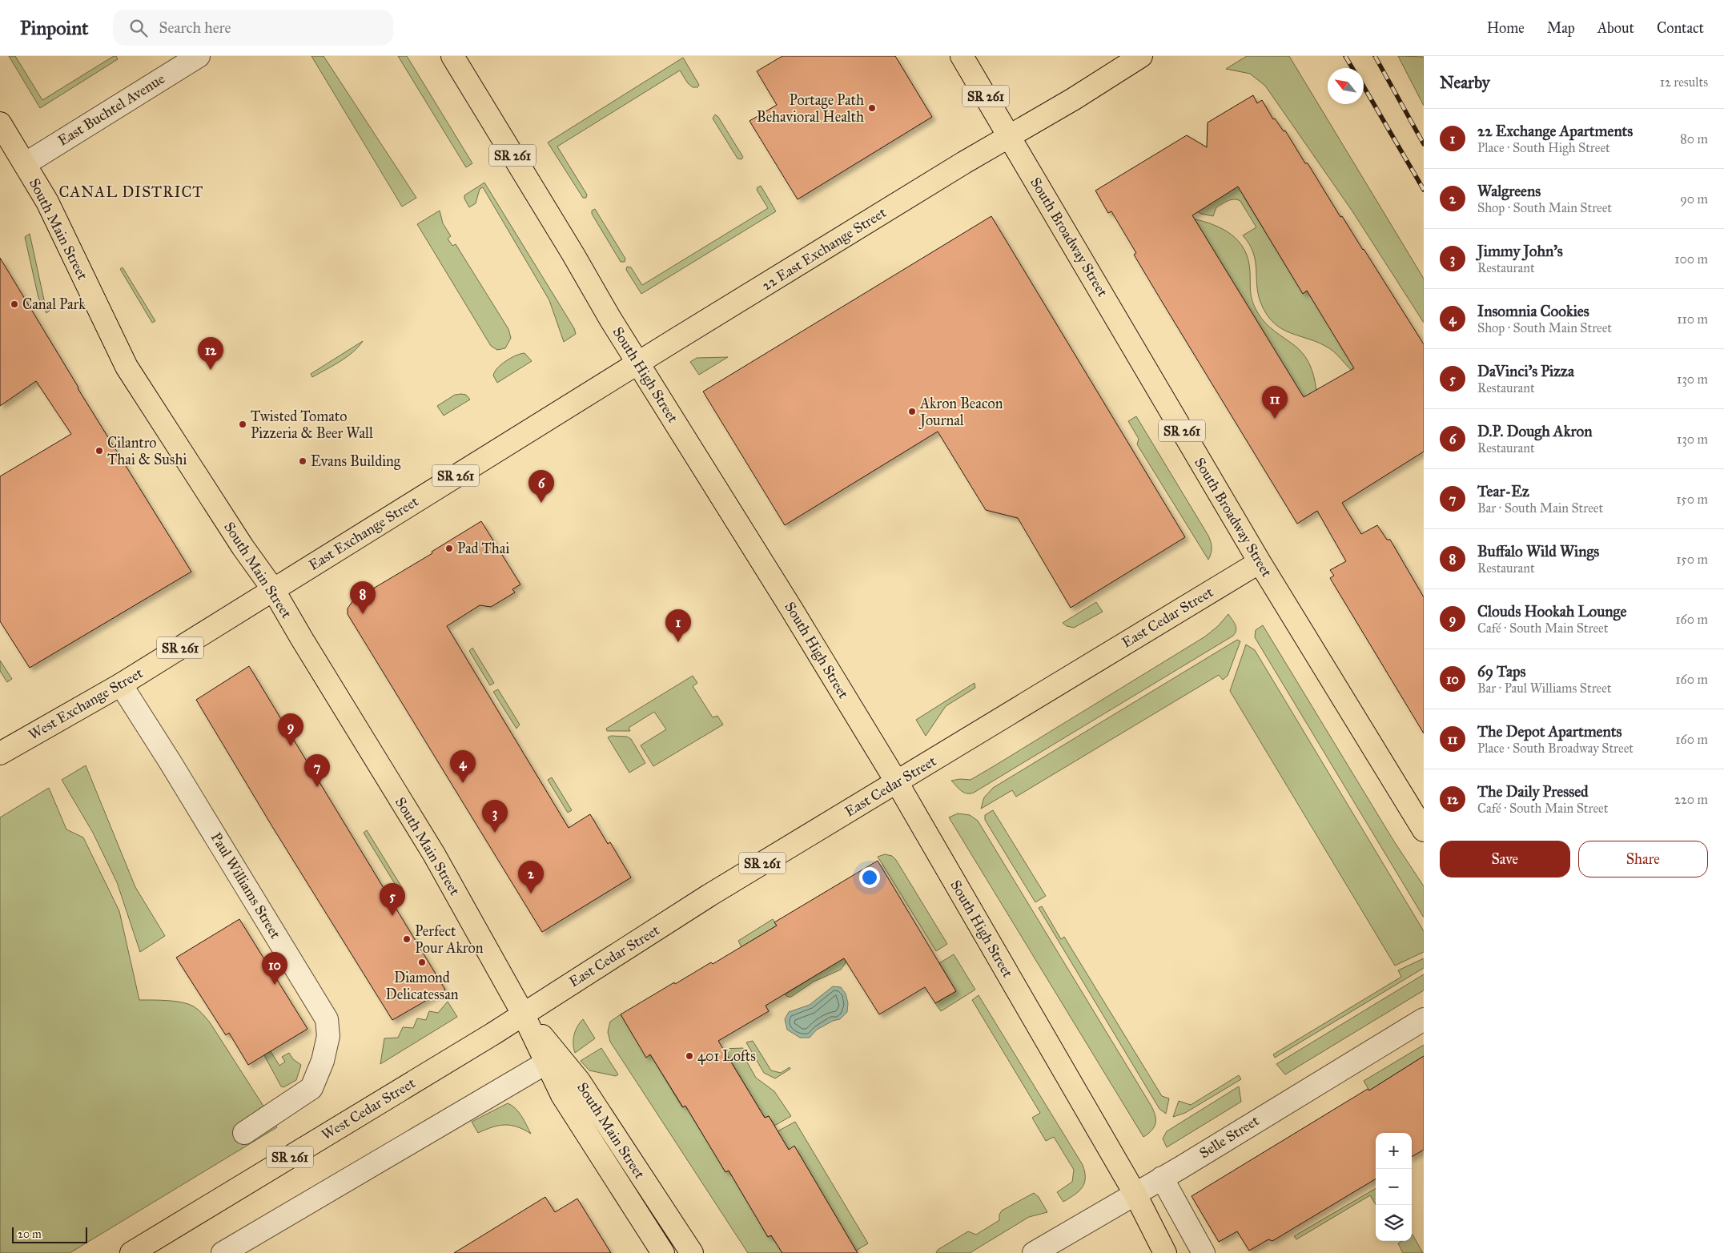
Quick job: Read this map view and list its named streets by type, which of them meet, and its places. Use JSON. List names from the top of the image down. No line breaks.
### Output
{"streets":{"main road":["SR 261","South Main Street","South Broadway Street","22 East Exchange Street","South High Street","East Exchange Street","East Cedar Street","West Exchange Street","West Cedar Street"],"street":["East Buchtel Avenue","Paul Williams Street","Selle Street"]},"crossings":[["East Buchtel Avenue","South Main Street"],["South Main Street","East Exchange Street"],["South Main Street","East Cedar Street"],["South Main Street","West Exchange Street"],["South Main Street","West Cedar Street"],["South Broadway Street","22 East Exchange Street"],["South Broadway Street","East Cedar Street"],["22 East Exchange Street","South High Street"],["22 East Exchange Street","East Exchange Street"],["South High Street","East Exchange Street"],["South High Street","East Cedar Street"],["South High Street","Selle Street"],["East Exchange Street","West Exchange Street"],["East Cedar Street","West Cedar Street"],["West Exchange Street","Paul Williams Street"]],"districts":["CANAL DISTRICT"],"places":["Portage Path Behavioral Health","Canal Park","Akron Beacon Journal","Twisted Tomato Pizzeria & Beer Wall","Cilantro Thai & Sushi","Evans Building","Pad Thai","Perfect Pour Akron","Diamond Delicatessan","401 Lofts"],"scale_bar":"20 m","north":"top left","page":{"header":"Pinpoint","search":"Search here","nav":["Home","Map","About","Contact"],"heading":["Nearby","12 results"],"list":[{"mark":"1","name":"22 Exchange Apartments","note":"Place · South High Street","value":"80 m"},{"mark":"2","name":"Walgreens","note":"Shop · South Main Street","value":"90 m"},{"mark":"3","name":"Jimmy John's","note":"Restaurant","value":"100 m"},{"mark":"4","name":"Insomnia Cookies","note":"Shop · South Main Street","value":"110 m"},{"mark":"5","name":"DaVinci's Pizza","note":"Restaurant","value":"130 m"},{"mark":"6","name":"D.P. Dough Akron","note":"Restaurant","value":"130 m"},{"mark":"7","name":"Tear-Ez","note":"Bar · South Main Street","value":"150 m"},{"mark":"8","name":"Buffalo Wild Wings","note":"Restaurant","value":"150 m"},{"mark":"9","name":"Clouds Hookah Lounge","note":"Café · South Main Street","value":"160 m"},{"mark":"10","name":"69 Taps","note":"Bar · Paul Williams Street","value":"160 m"},{"mark":"11","name":"The Depot Apartments","note":"Place · South Broadway Street","value":"160 m"},{"mark":"12","name":"The Daily Pressed","note":"Café · South Main Street","value":"220 m"}],"pins":["12","11","6","8","1","9","4","7","3","2","5","10"],"buttons":["Save","Share"],"map_buttons":["+","−"],"scale":"20 m"}}
